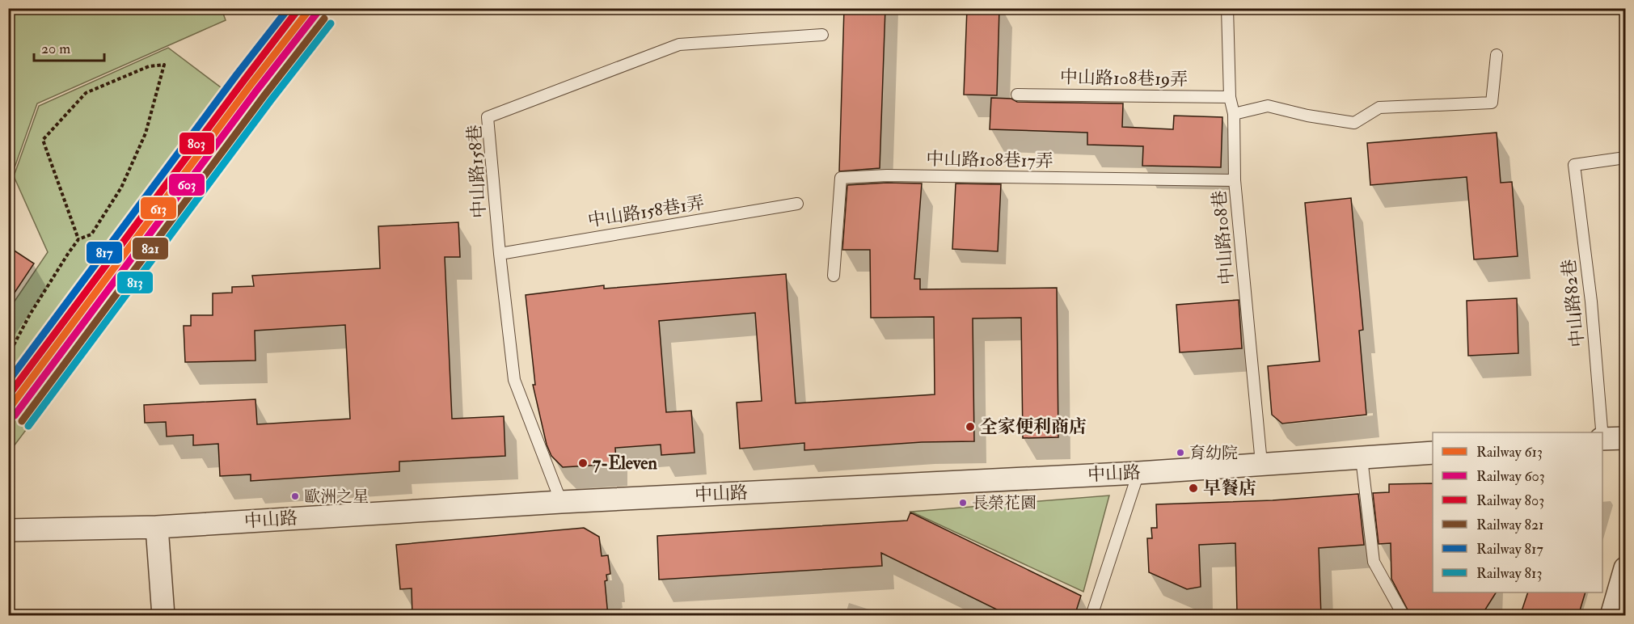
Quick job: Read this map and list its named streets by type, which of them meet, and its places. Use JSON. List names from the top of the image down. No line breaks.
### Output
{"streets":{"street":["中山路"],"lane":["中山路108巷19弄","中山路108巷17弄","中山路158巷","中山路158巷1弄","中山路108巷","中山路82巷"]},"crossings":[["中山路108巷19弄","中山路108巷"],["中山路108巷17弄","中山路108巷"],["中山路158巷","中山路158巷1弄"],["中山路158巷","中山路"],["中山路108巷","中山路"]],"places":["全家便利商店","育幼院","7-Eleven","早餐店","歐洲之星","長榮花園"],"lines":["rail line 613","rail line 803","rail line 817","rail line 603","rail line 821","rail line 813"],"legend":["Railway 613","Railway 603","Railway 803","Railway 821","Railway 817","Railway 813"],"scale_bar":"20 m"}
